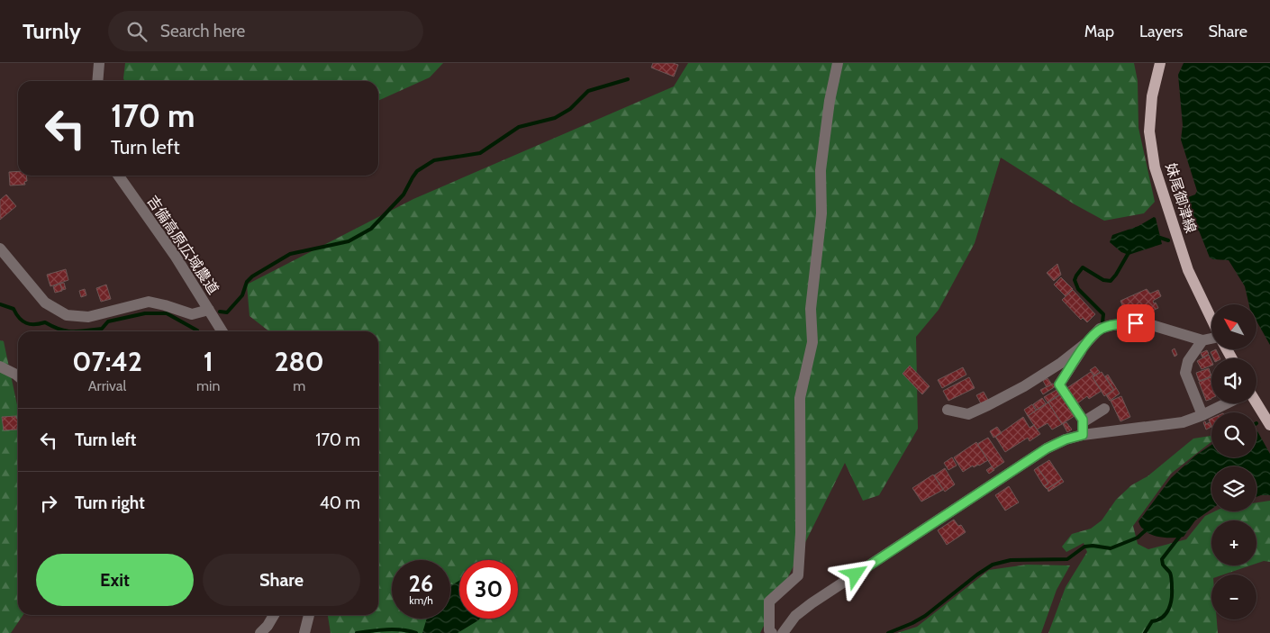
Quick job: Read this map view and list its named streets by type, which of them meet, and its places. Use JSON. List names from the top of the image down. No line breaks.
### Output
{"streets":{"main road":["妹尾御津線"],"street":["吉備高原広域農道"]},"north":"top left","page":{"header":"Turnly","search":"Search here","nav":["Map","Layers","Share"],"turn":["170 m","Turn left"],"map_buttons":["+","−"],"eta":["07:42","Arrival","1","min","280","m"],"list":[{"name":"Turn left","value":"170 m"},{"name":"Turn right","value":"40 m"}],"buttons":["Exit","Share"],"speed":"26 km/h","limit":"30"}}
